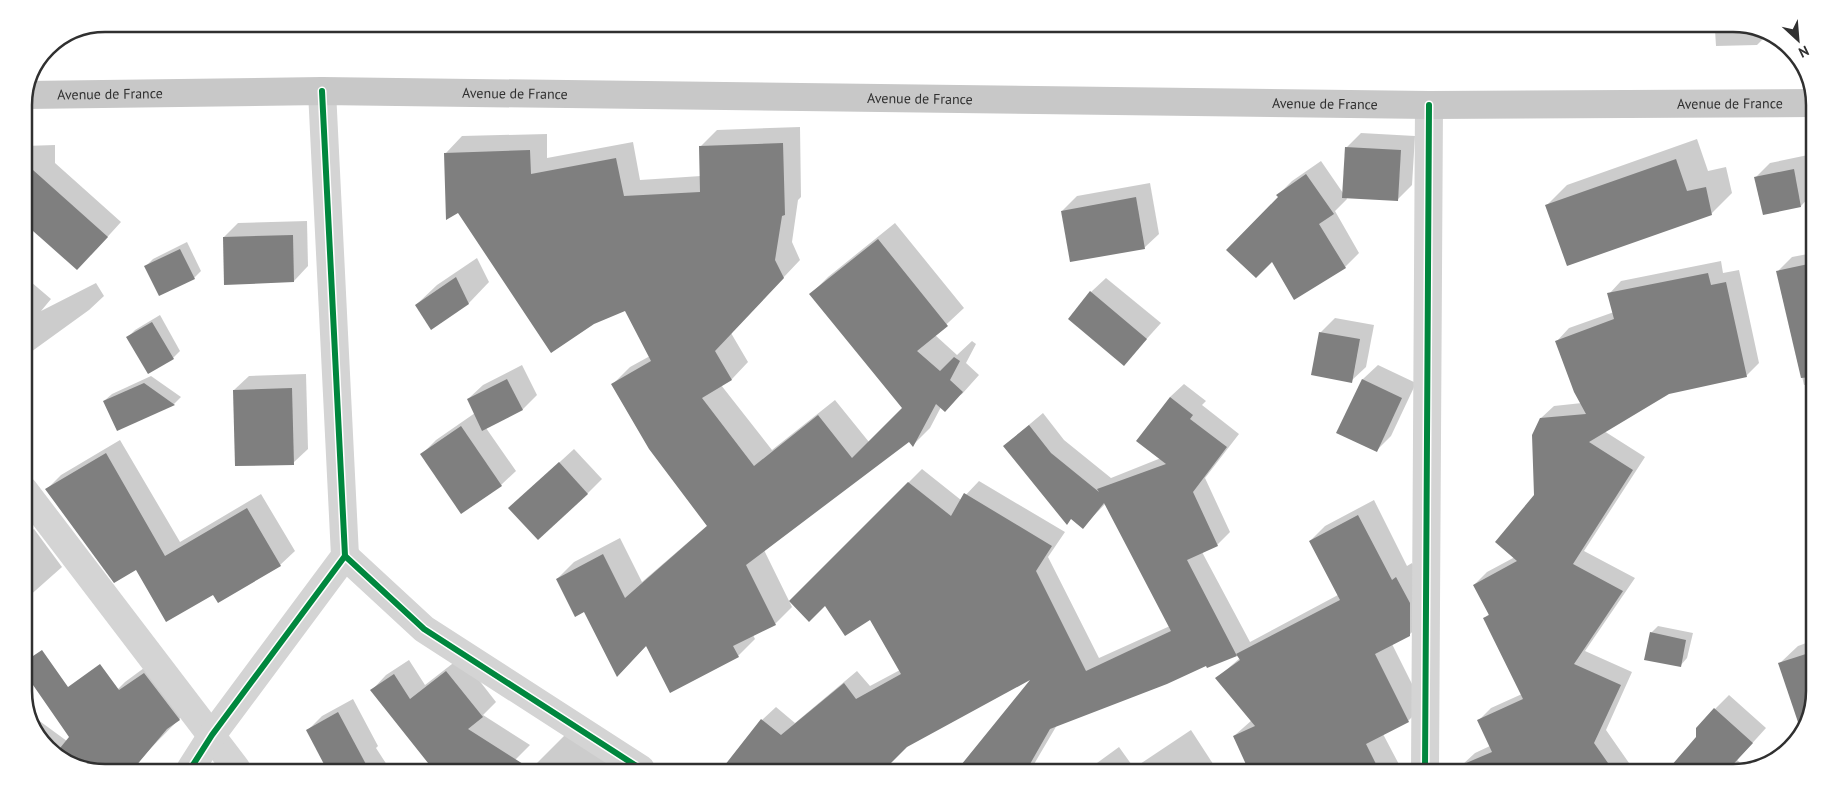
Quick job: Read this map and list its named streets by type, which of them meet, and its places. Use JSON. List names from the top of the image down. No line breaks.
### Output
{"streets":{"main road":["Avenue de France"]},"north":"bottom right"}
